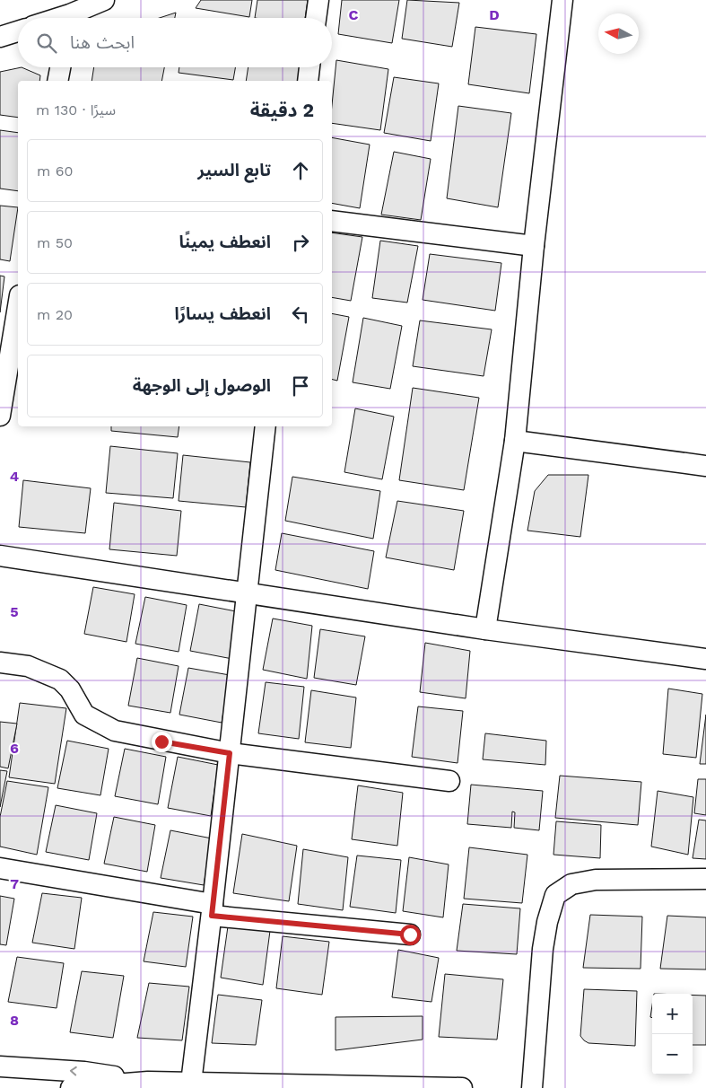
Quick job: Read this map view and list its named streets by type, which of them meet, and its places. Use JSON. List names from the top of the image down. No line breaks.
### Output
{"north":"left","page":{"search":"ابحث هنا","heading":["2 دقيقة","سيرًا · 130 m"],"list":[["تابع السير","60 m"],["انعطف يمينًا","50 m"],["انعطف يسارًا","20 m"],"الوصول إلى الوجهة"],"map_buttons":["+","−"]},"grid":{"columns":["C","D"],"rows":["4","5","6","7","8"]}}
